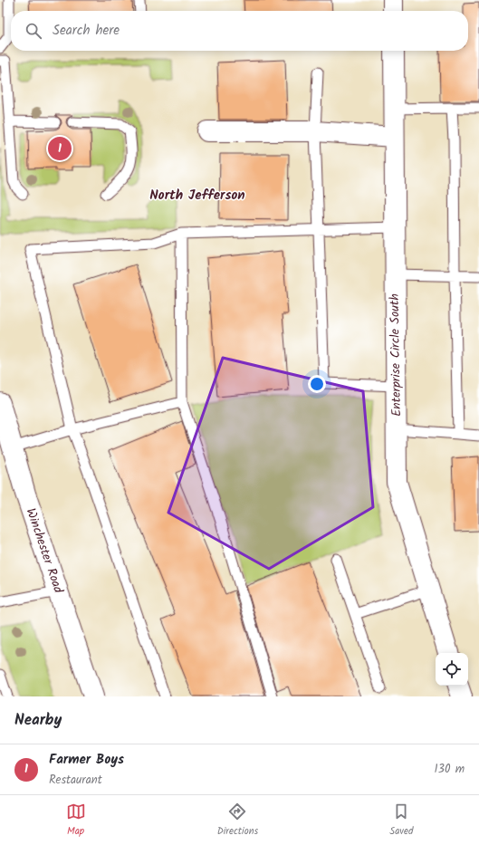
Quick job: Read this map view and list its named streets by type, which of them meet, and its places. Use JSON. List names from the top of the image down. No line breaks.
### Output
{"streets":{"street":["Enterprise Circle South","Winchester Road"]},"districts":["North Jefferson"],"page":{"search":"Search here","pins":"1","heading":"Nearby","list":[{"mark":"1","name":"Farmer Boys","note":"Restaurant","value":"130 m"}],"nav":["Map","Directions","Saved"]}}
